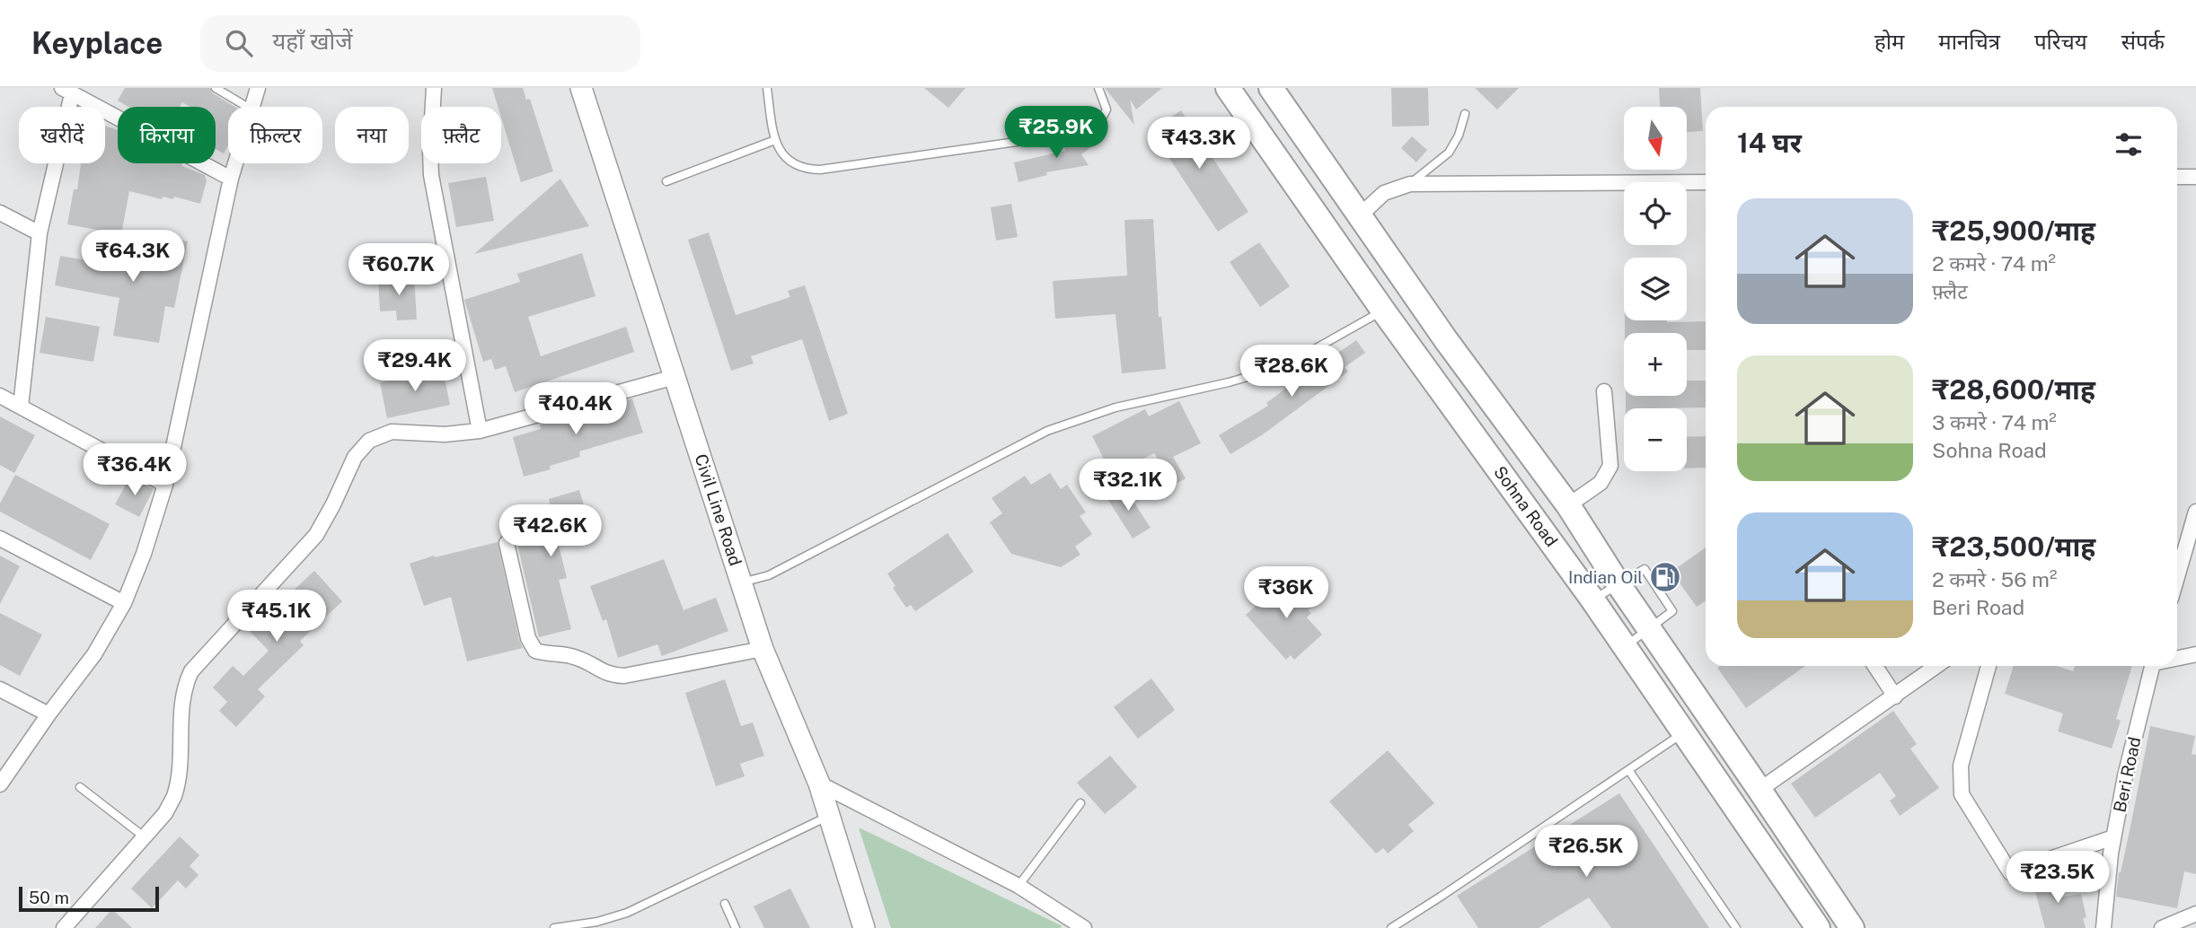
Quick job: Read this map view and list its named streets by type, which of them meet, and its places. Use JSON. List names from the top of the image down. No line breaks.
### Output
{"streets":{"main road":["Sohna Road"],"street":["Civil Line Road","Beri Road"]},"places":{"fuel station":["Indian Oil"]},"scale_bar":"50 m","north":"bottom","page":{"header":"Keyplace","search":"यहाँ खोजें","nav":["होम","मानचित्र","परिचय","संपर्क"],"price":["₹25.9K","₹43.3K","₹64.3K","₹60.7K","₹29.4K","₹28.6K","₹40.4K","₹36.4K","₹32.1K","₹42.6K","₹36K","₹45.1K","₹26.5K","₹23.5K"],"map_buttons":["+","−"],"chip":["खरीदें","किराया","फ़िल्टर","नया","फ़्लैट"],"heading":"14 घर","list":[{"name":"₹25,900/माह","note":"2 कमरे · 74 m² · फ़्लैट"},{"name":"₹28,600/माह","note":"3 कमरे · 74 m² · Sohna Road"},{"name":"₹23,500/माह","note":"2 कमरे · 56 m² · Beri Road"}],"scale":"50 m"}}
